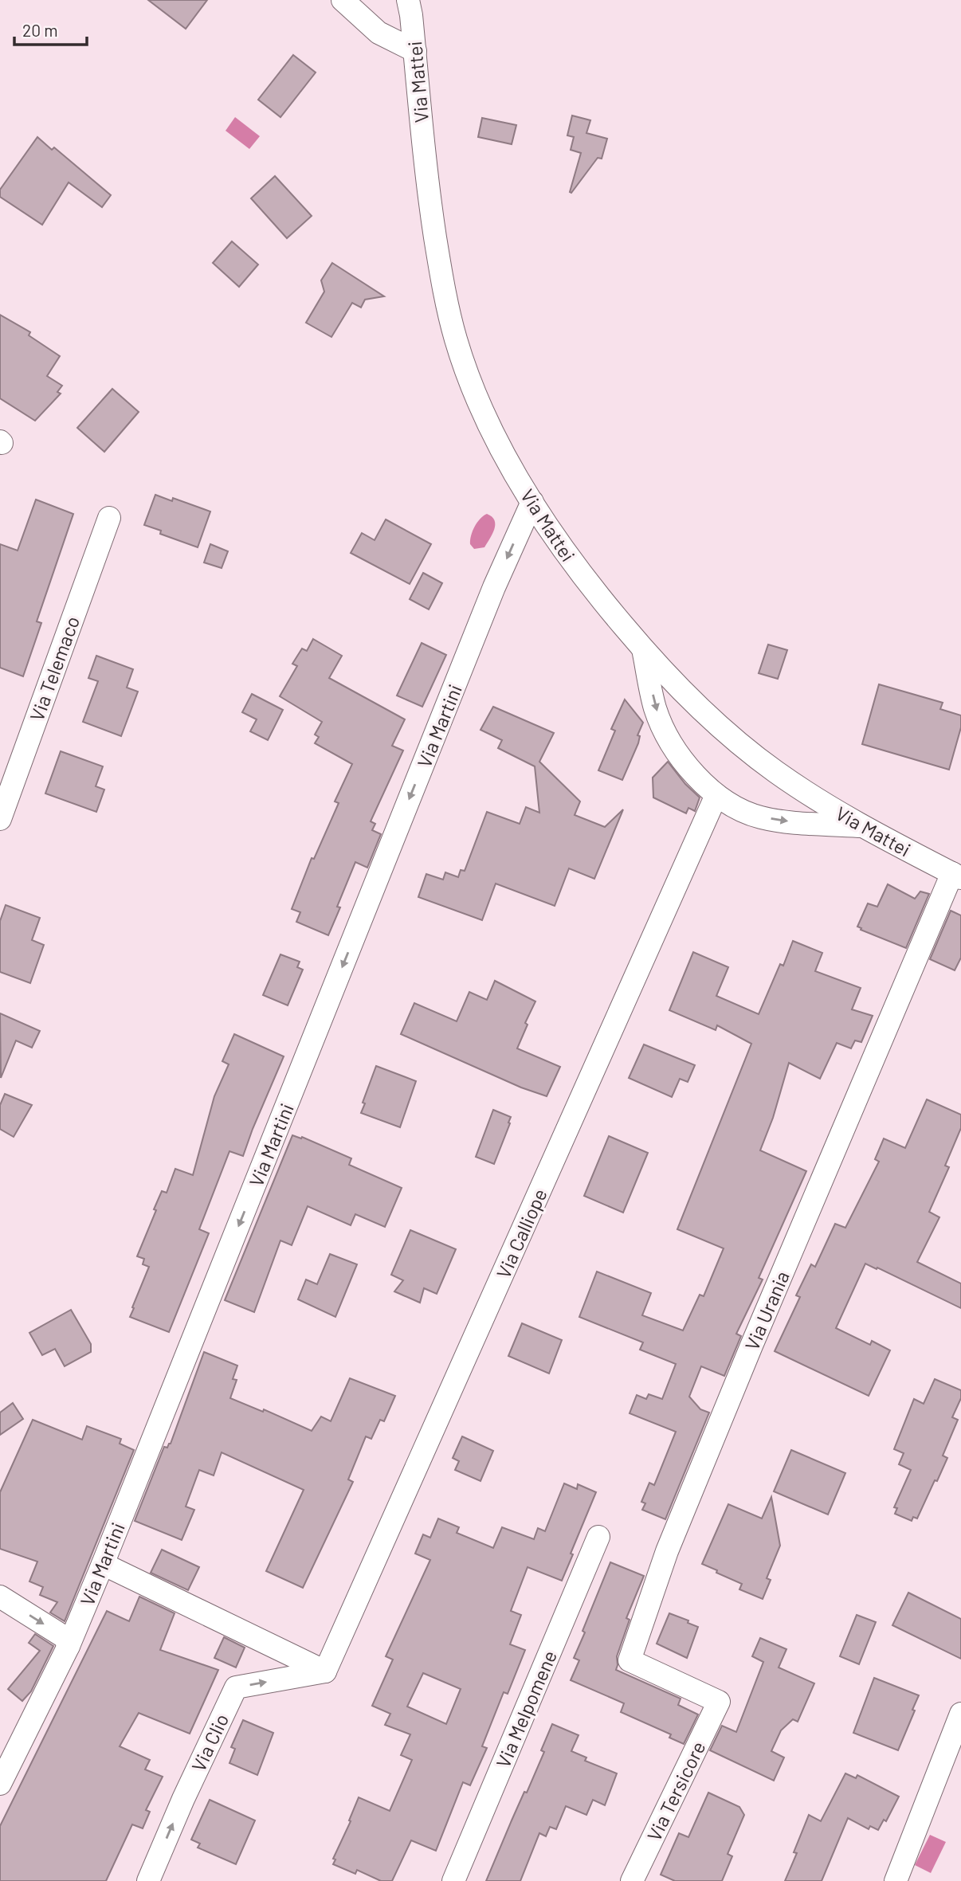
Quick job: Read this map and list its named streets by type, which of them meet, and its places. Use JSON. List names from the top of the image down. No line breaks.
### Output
{"streets":{"street":["Via Mattei","Via Telemaco","Via Martini","Via Calliope","Via Urania","Via Melpomene","Via Clio","Via Tersicore"]},"crossings":[["Via Mattei","Via Martini"],["Via Mattei","Via Urania"],["Via Calliope","Via Clio"],["Via Urania","Via Tersicore"]],"one_way":["Via Martini","Via Clio"],"scale_bar":"20 m"}
